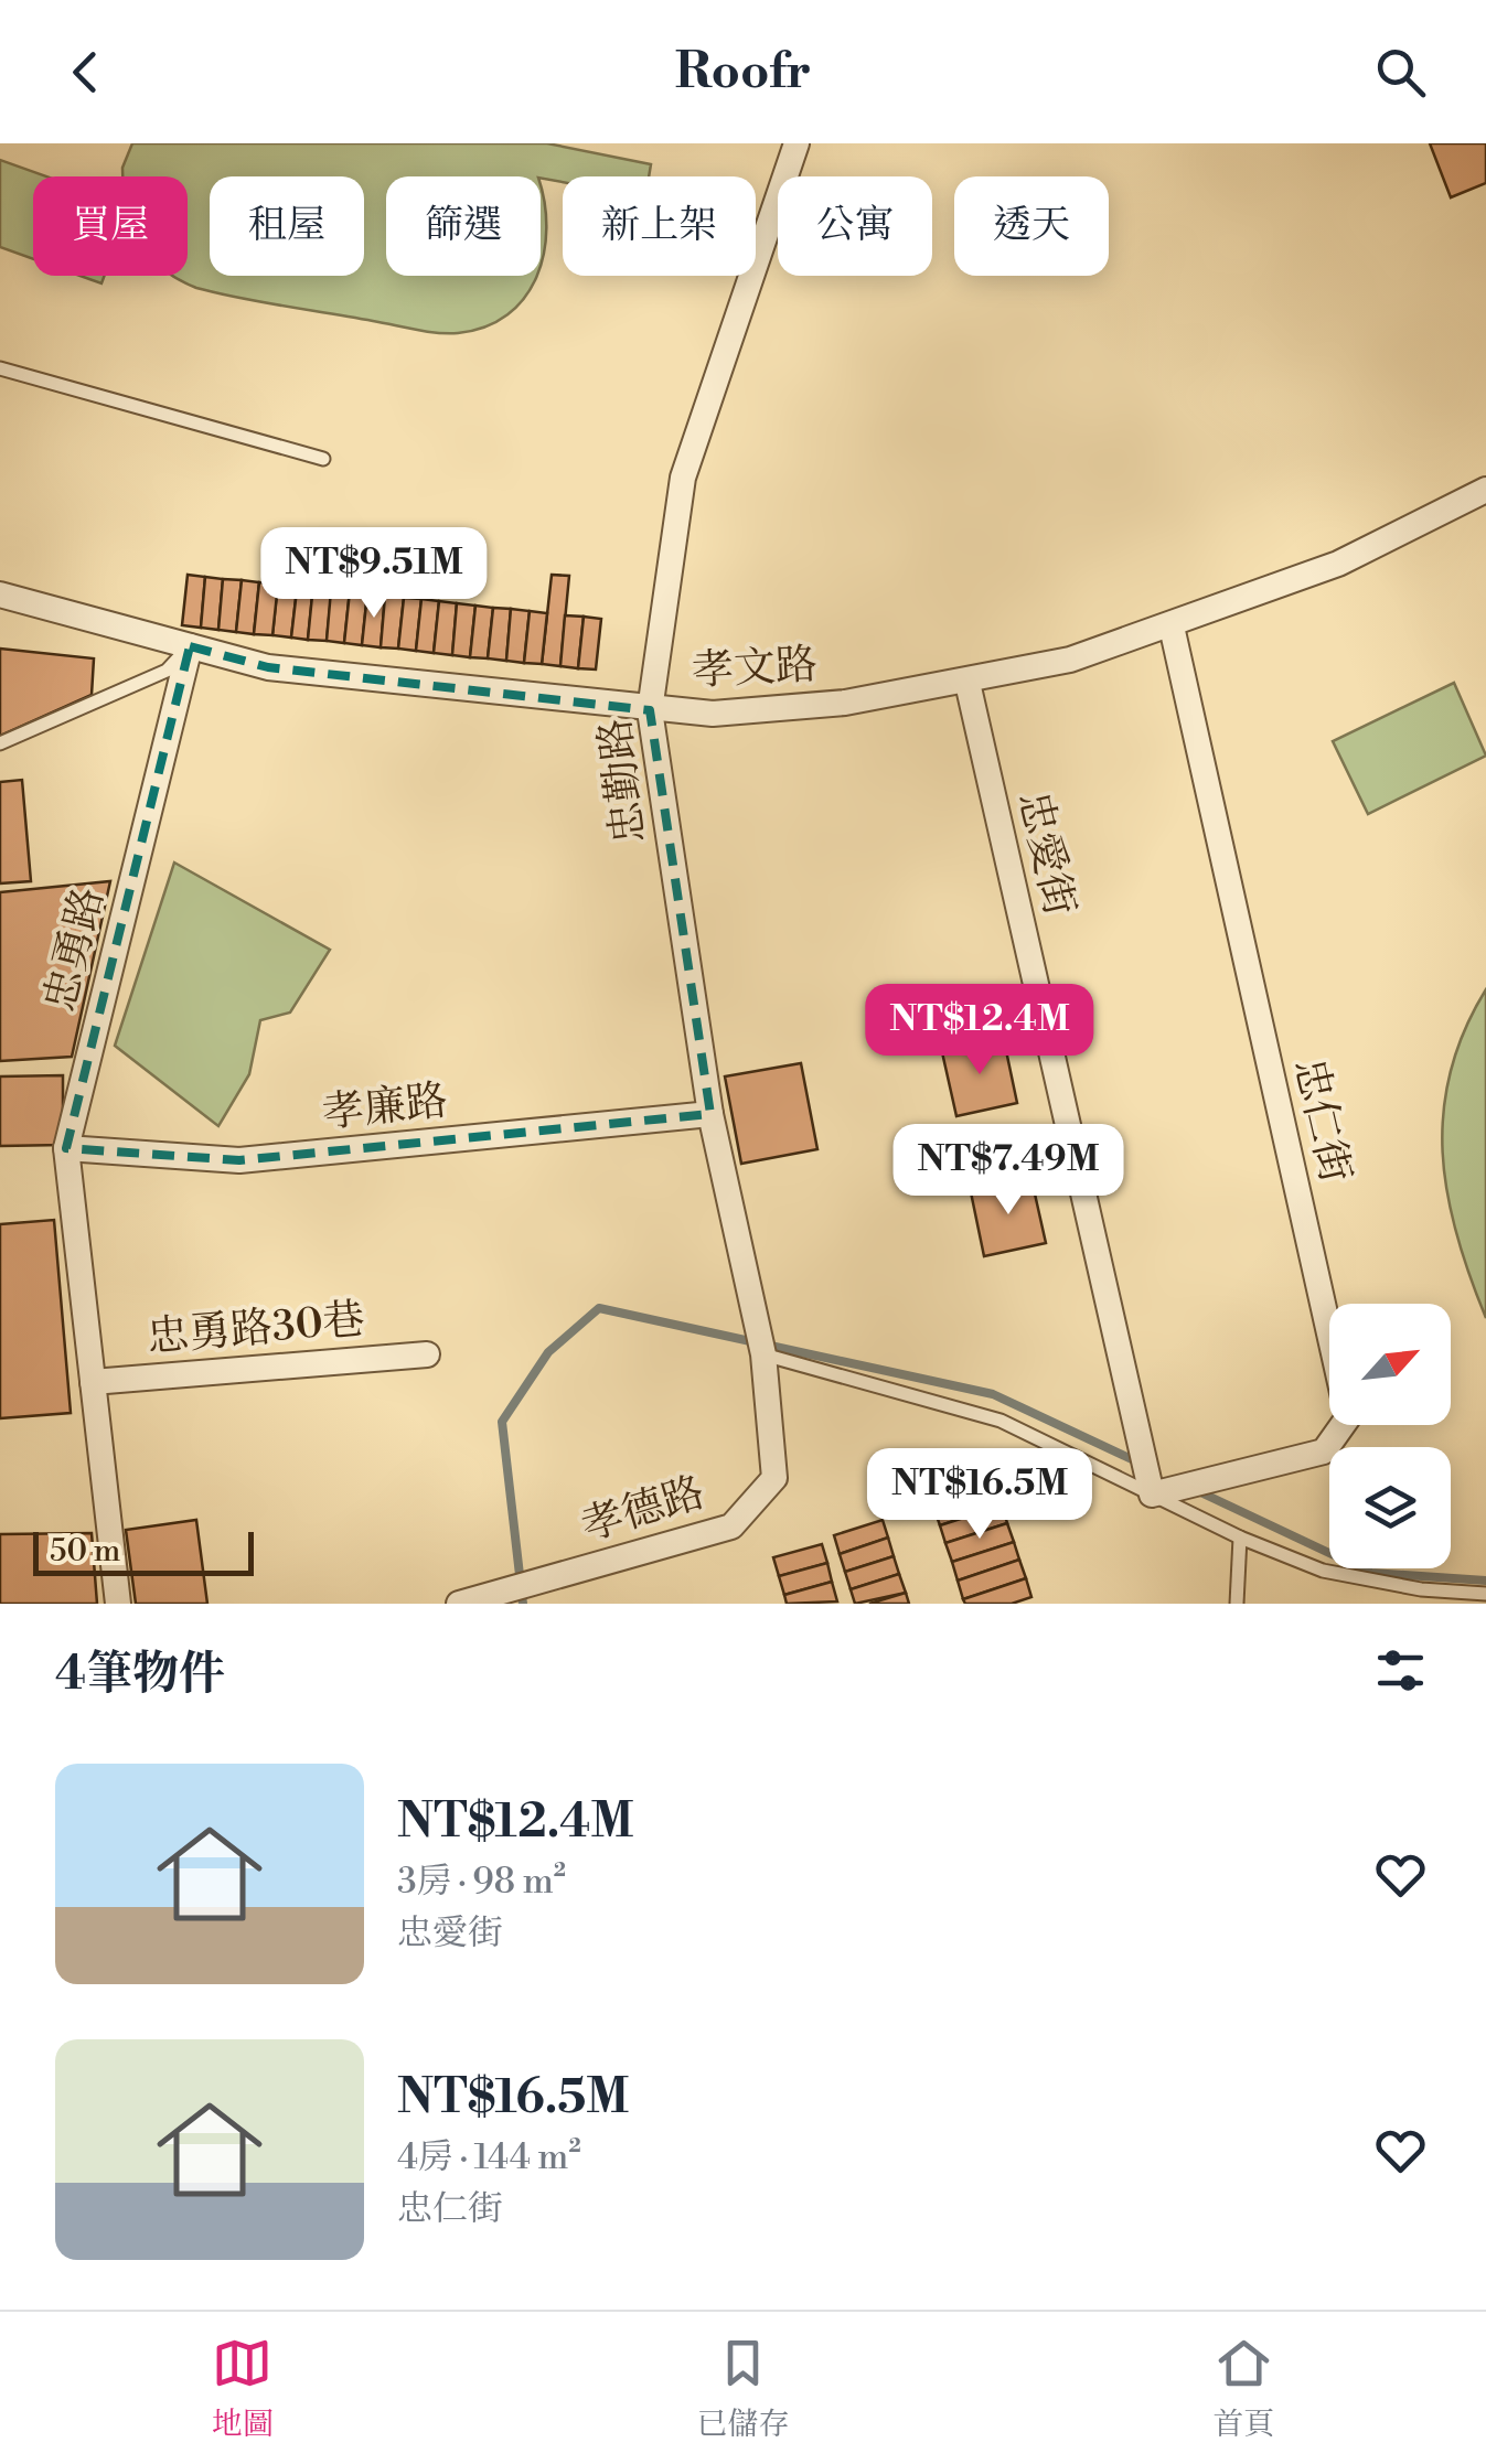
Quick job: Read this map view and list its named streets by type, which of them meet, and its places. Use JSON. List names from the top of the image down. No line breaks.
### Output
{"streets":{"street":["孝文路","忠勤路","忠愛街","忠勇路","孝廉路","忠仁街","忠勇路30巷","孝德路"]},"crossings":[["孝文路","忠勤路"],["孝文路","忠愛街"],["孝文路","忠勇路"],["孝文路","忠仁街"],["忠勤路","孝廉路"],["忠勤路","孝德路"],["忠愛街","忠仁街"],["忠勇路","孝廉路"],["忠勇路","忠勇路30巷"]],"scale_bar":"50 m","north":"top right","page":{"header":"Roofr","chip":["買屋","租屋","篩選","新上架","公寓","透天"],"price":["NT$9.51M","NT$12.4M","NT$7.49M","NT$16.5M"],"scale":"50 m","heading":"4筆物件","list":[{"name":"NT$12.4M","note":"3房 · 98 m² · 忠愛街"},{"name":"NT$16.5M","note":"4房 · 144 m² · 忠仁街"}],"tabs":["地圖","已儲存","首頁"]}}
